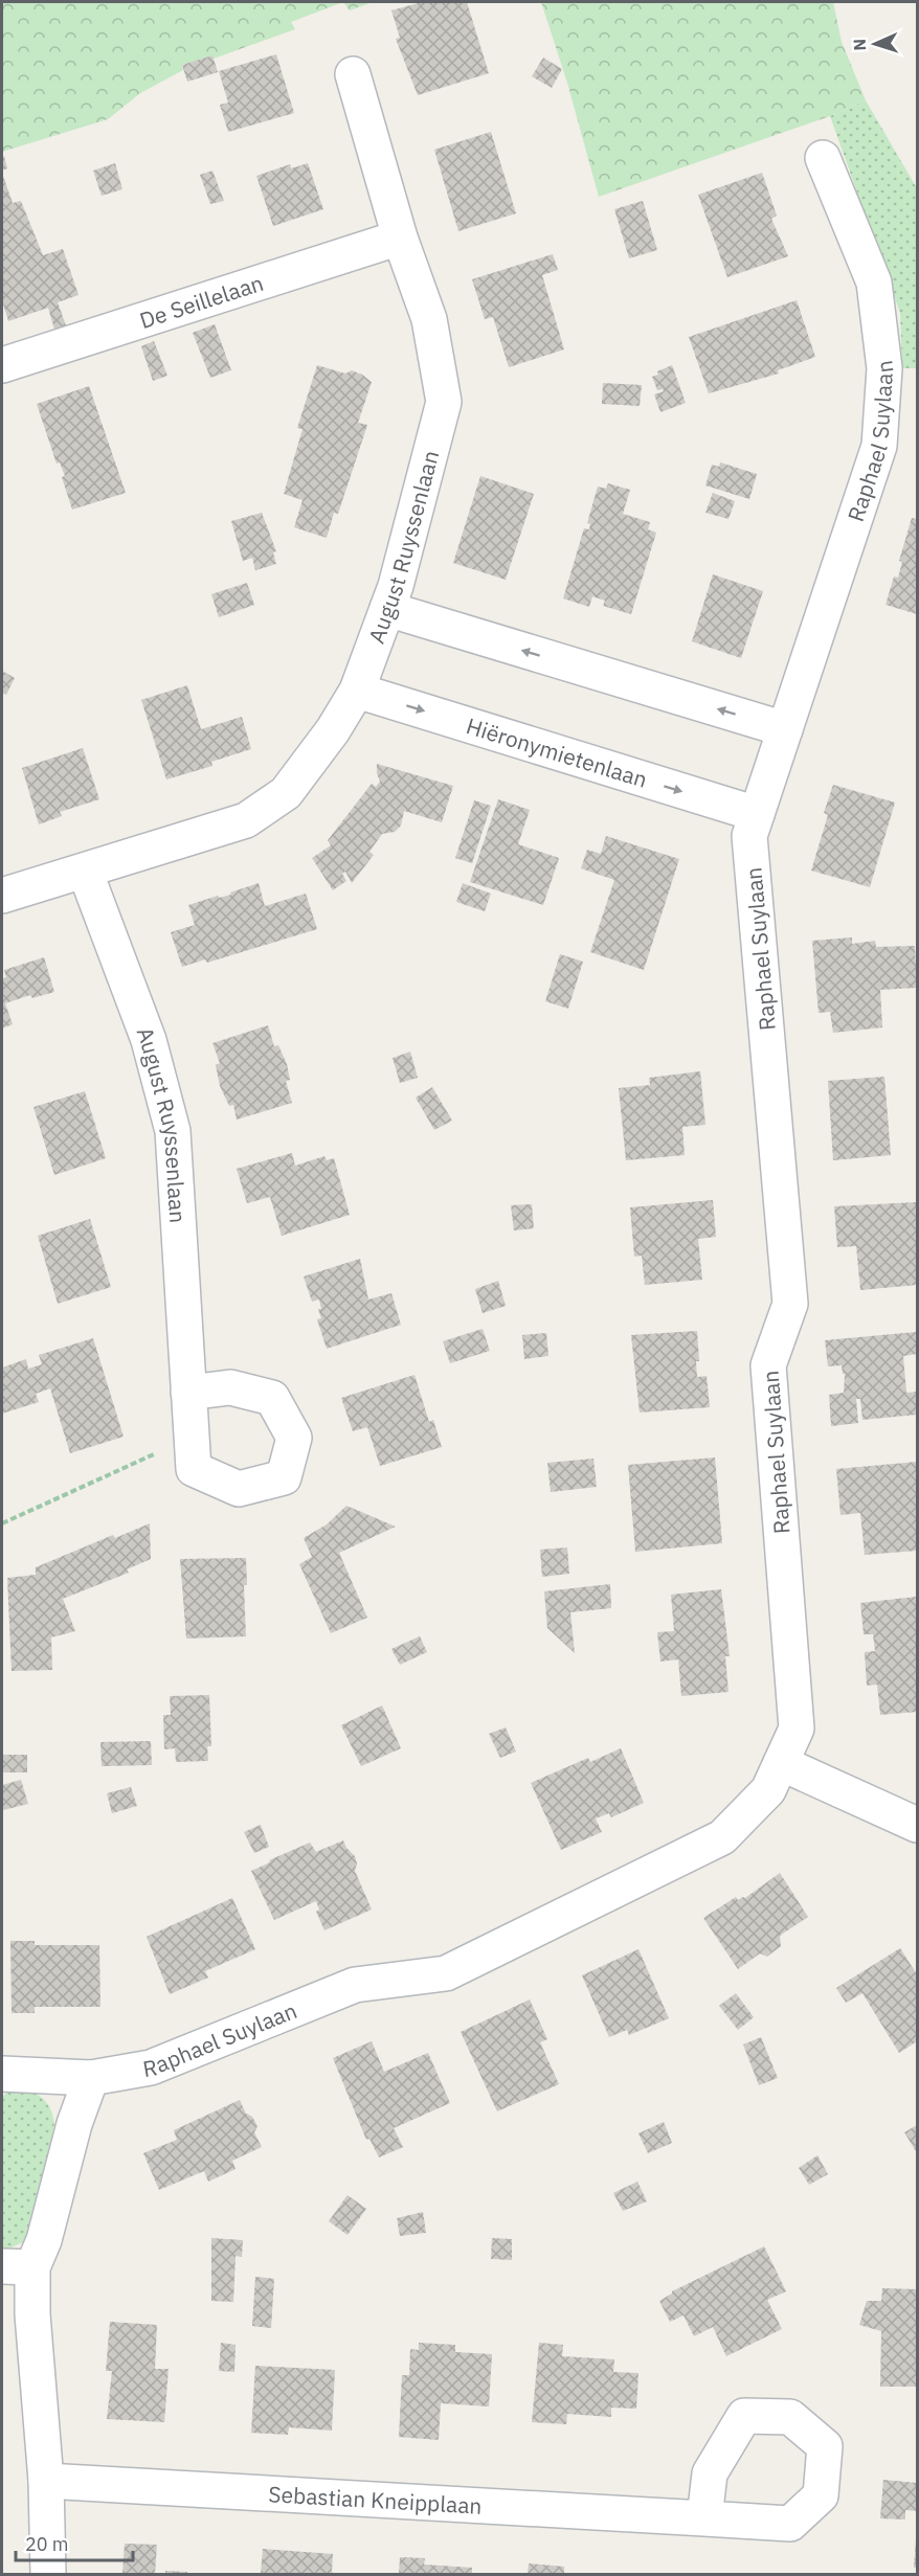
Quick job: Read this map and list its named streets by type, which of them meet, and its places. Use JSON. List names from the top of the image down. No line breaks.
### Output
{"streets":{"street":["De Seillelaan","Raphael Suylaan","August Ruyssenlaan","Hiëronymietenlaan","Sebastian Kneipplaan"]},"crossings":[["De Seillelaan","August Ruyssenlaan"],["Raphael Suylaan","Hiëronymietenlaan"],["August Ruyssenlaan","Hiëronymietenlaan"]],"scale_bar":"20 m","north":"left"}
